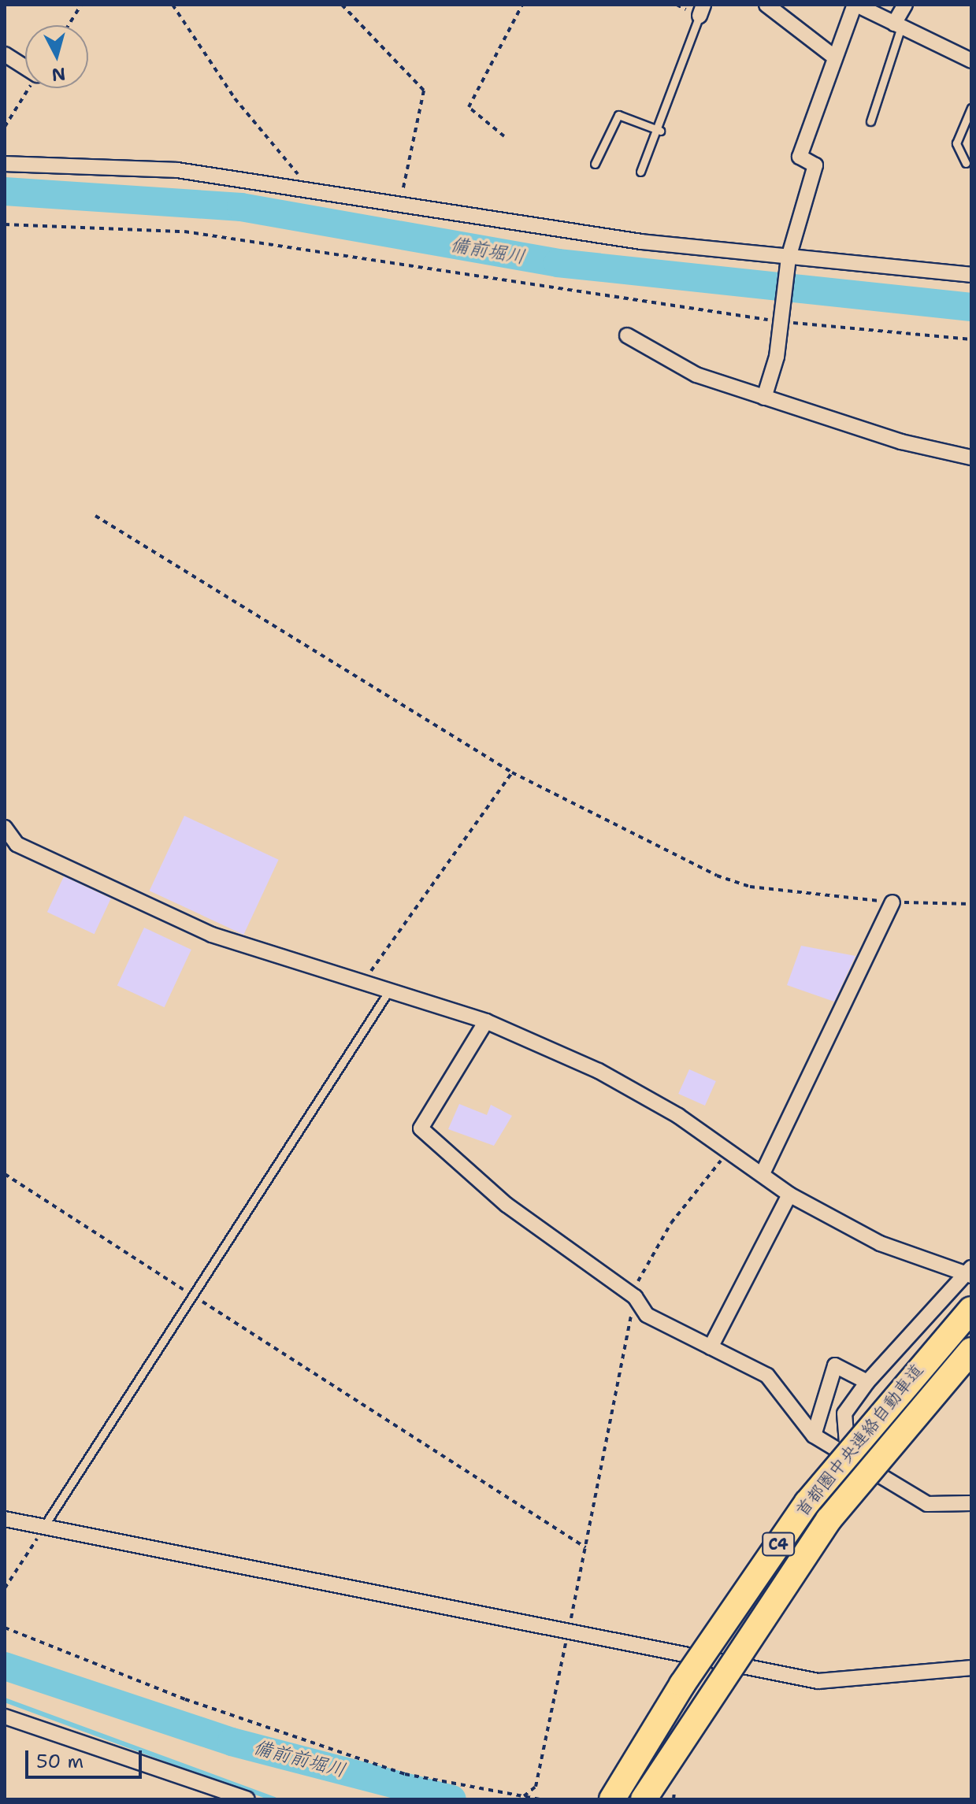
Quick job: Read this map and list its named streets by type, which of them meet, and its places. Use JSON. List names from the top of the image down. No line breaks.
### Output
{"streets":{"highway":["首都圏中央連絡自動車道","C4"]},"water":["備前堀川","備前前堀川"],"scale_bar":"50 m","north":"bottom"}
